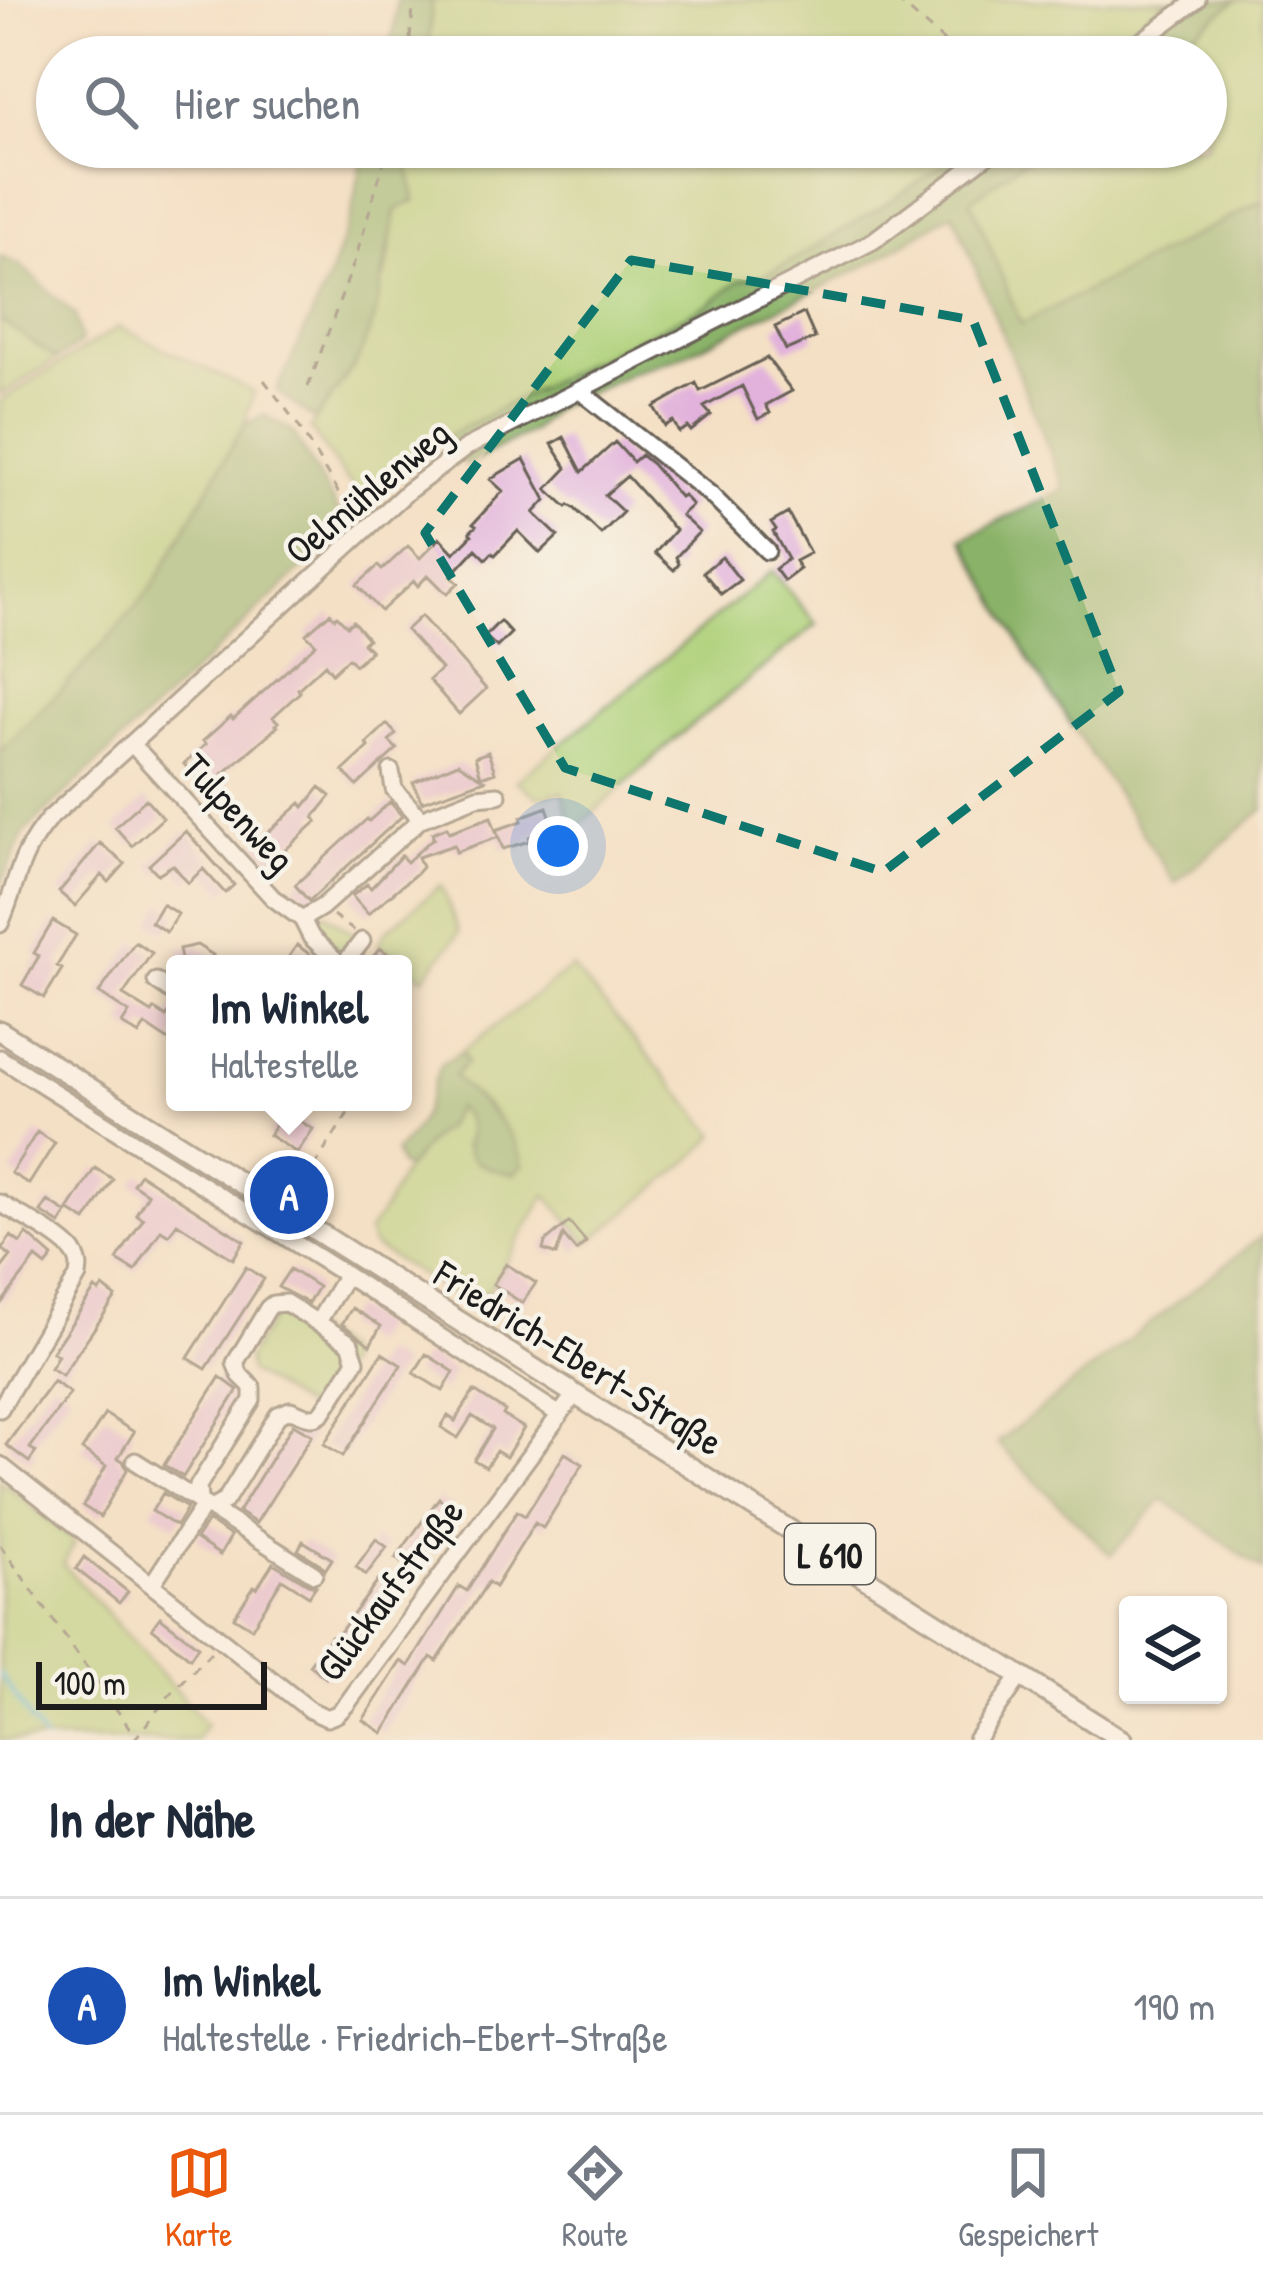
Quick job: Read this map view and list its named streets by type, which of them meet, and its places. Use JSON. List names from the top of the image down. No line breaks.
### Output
{"streets":{"main road":["Friedrich-Ebert-Straße","L 610"],"street":["Oelmühlenweg","Tulpenweg","Glückaufstraße"]},"crossings":[["Oelmühlenweg","Tulpenweg"],["Friedrich-Ebert-Straße","Glückaufstraße"]],"scale_bar":"100 m","page":{"search":"Hier suchen","popup":["Im Winkel","Haltestelle"],"pins":"A","scale":"100 m","heading":"In der Nähe","list":[{"mark":"A","name":"Im Winkel","note":"Haltestelle · Friedrich-Ebert-Straße","value":"190 m"}],"nav":["Karte","Route","Gespeichert"]}}
